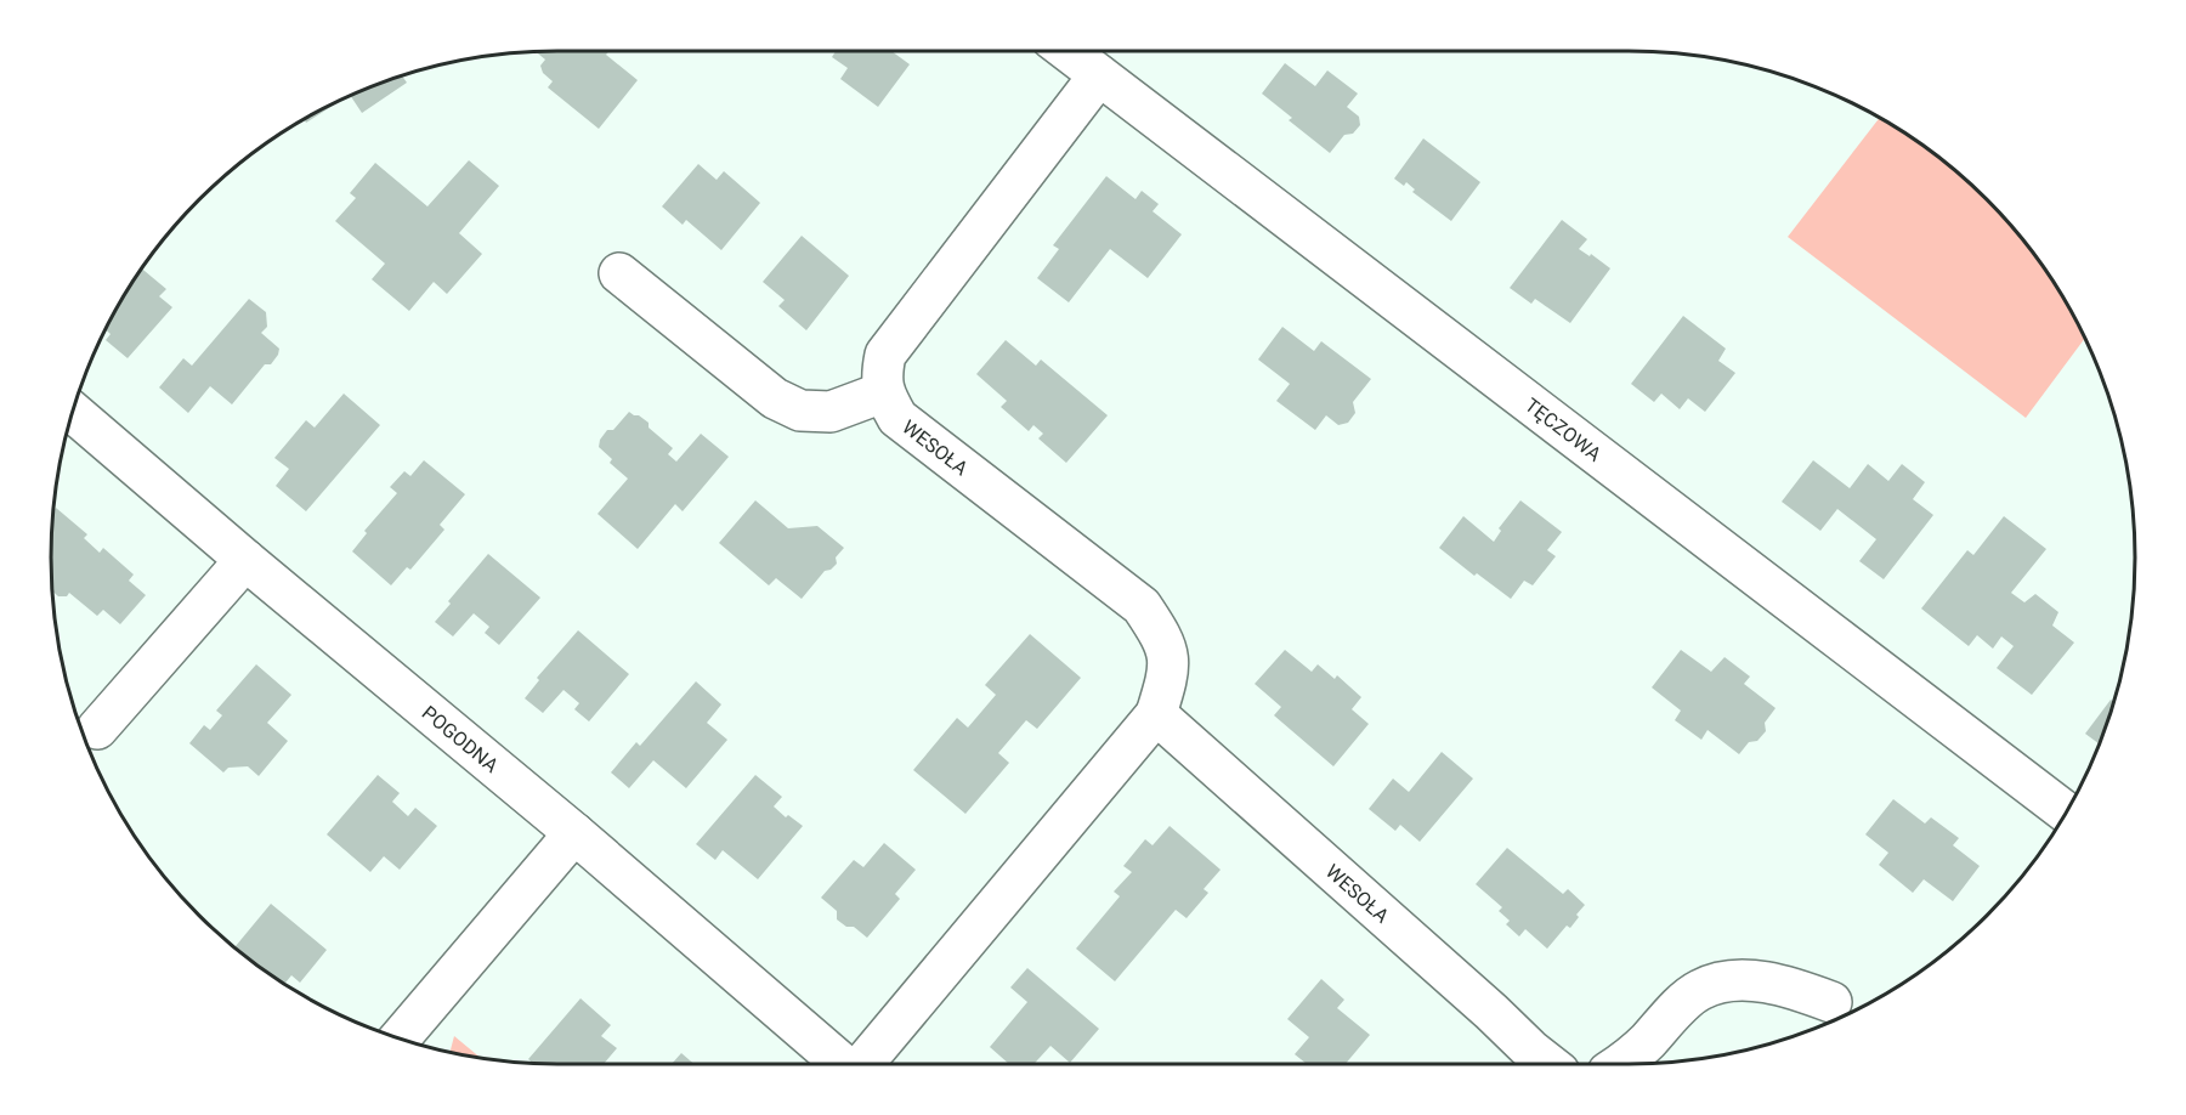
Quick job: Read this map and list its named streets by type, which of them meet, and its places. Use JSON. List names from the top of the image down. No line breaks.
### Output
{"streets":{"street":["TĘCZOWA","WESOŁA","POGODNA"]}}
